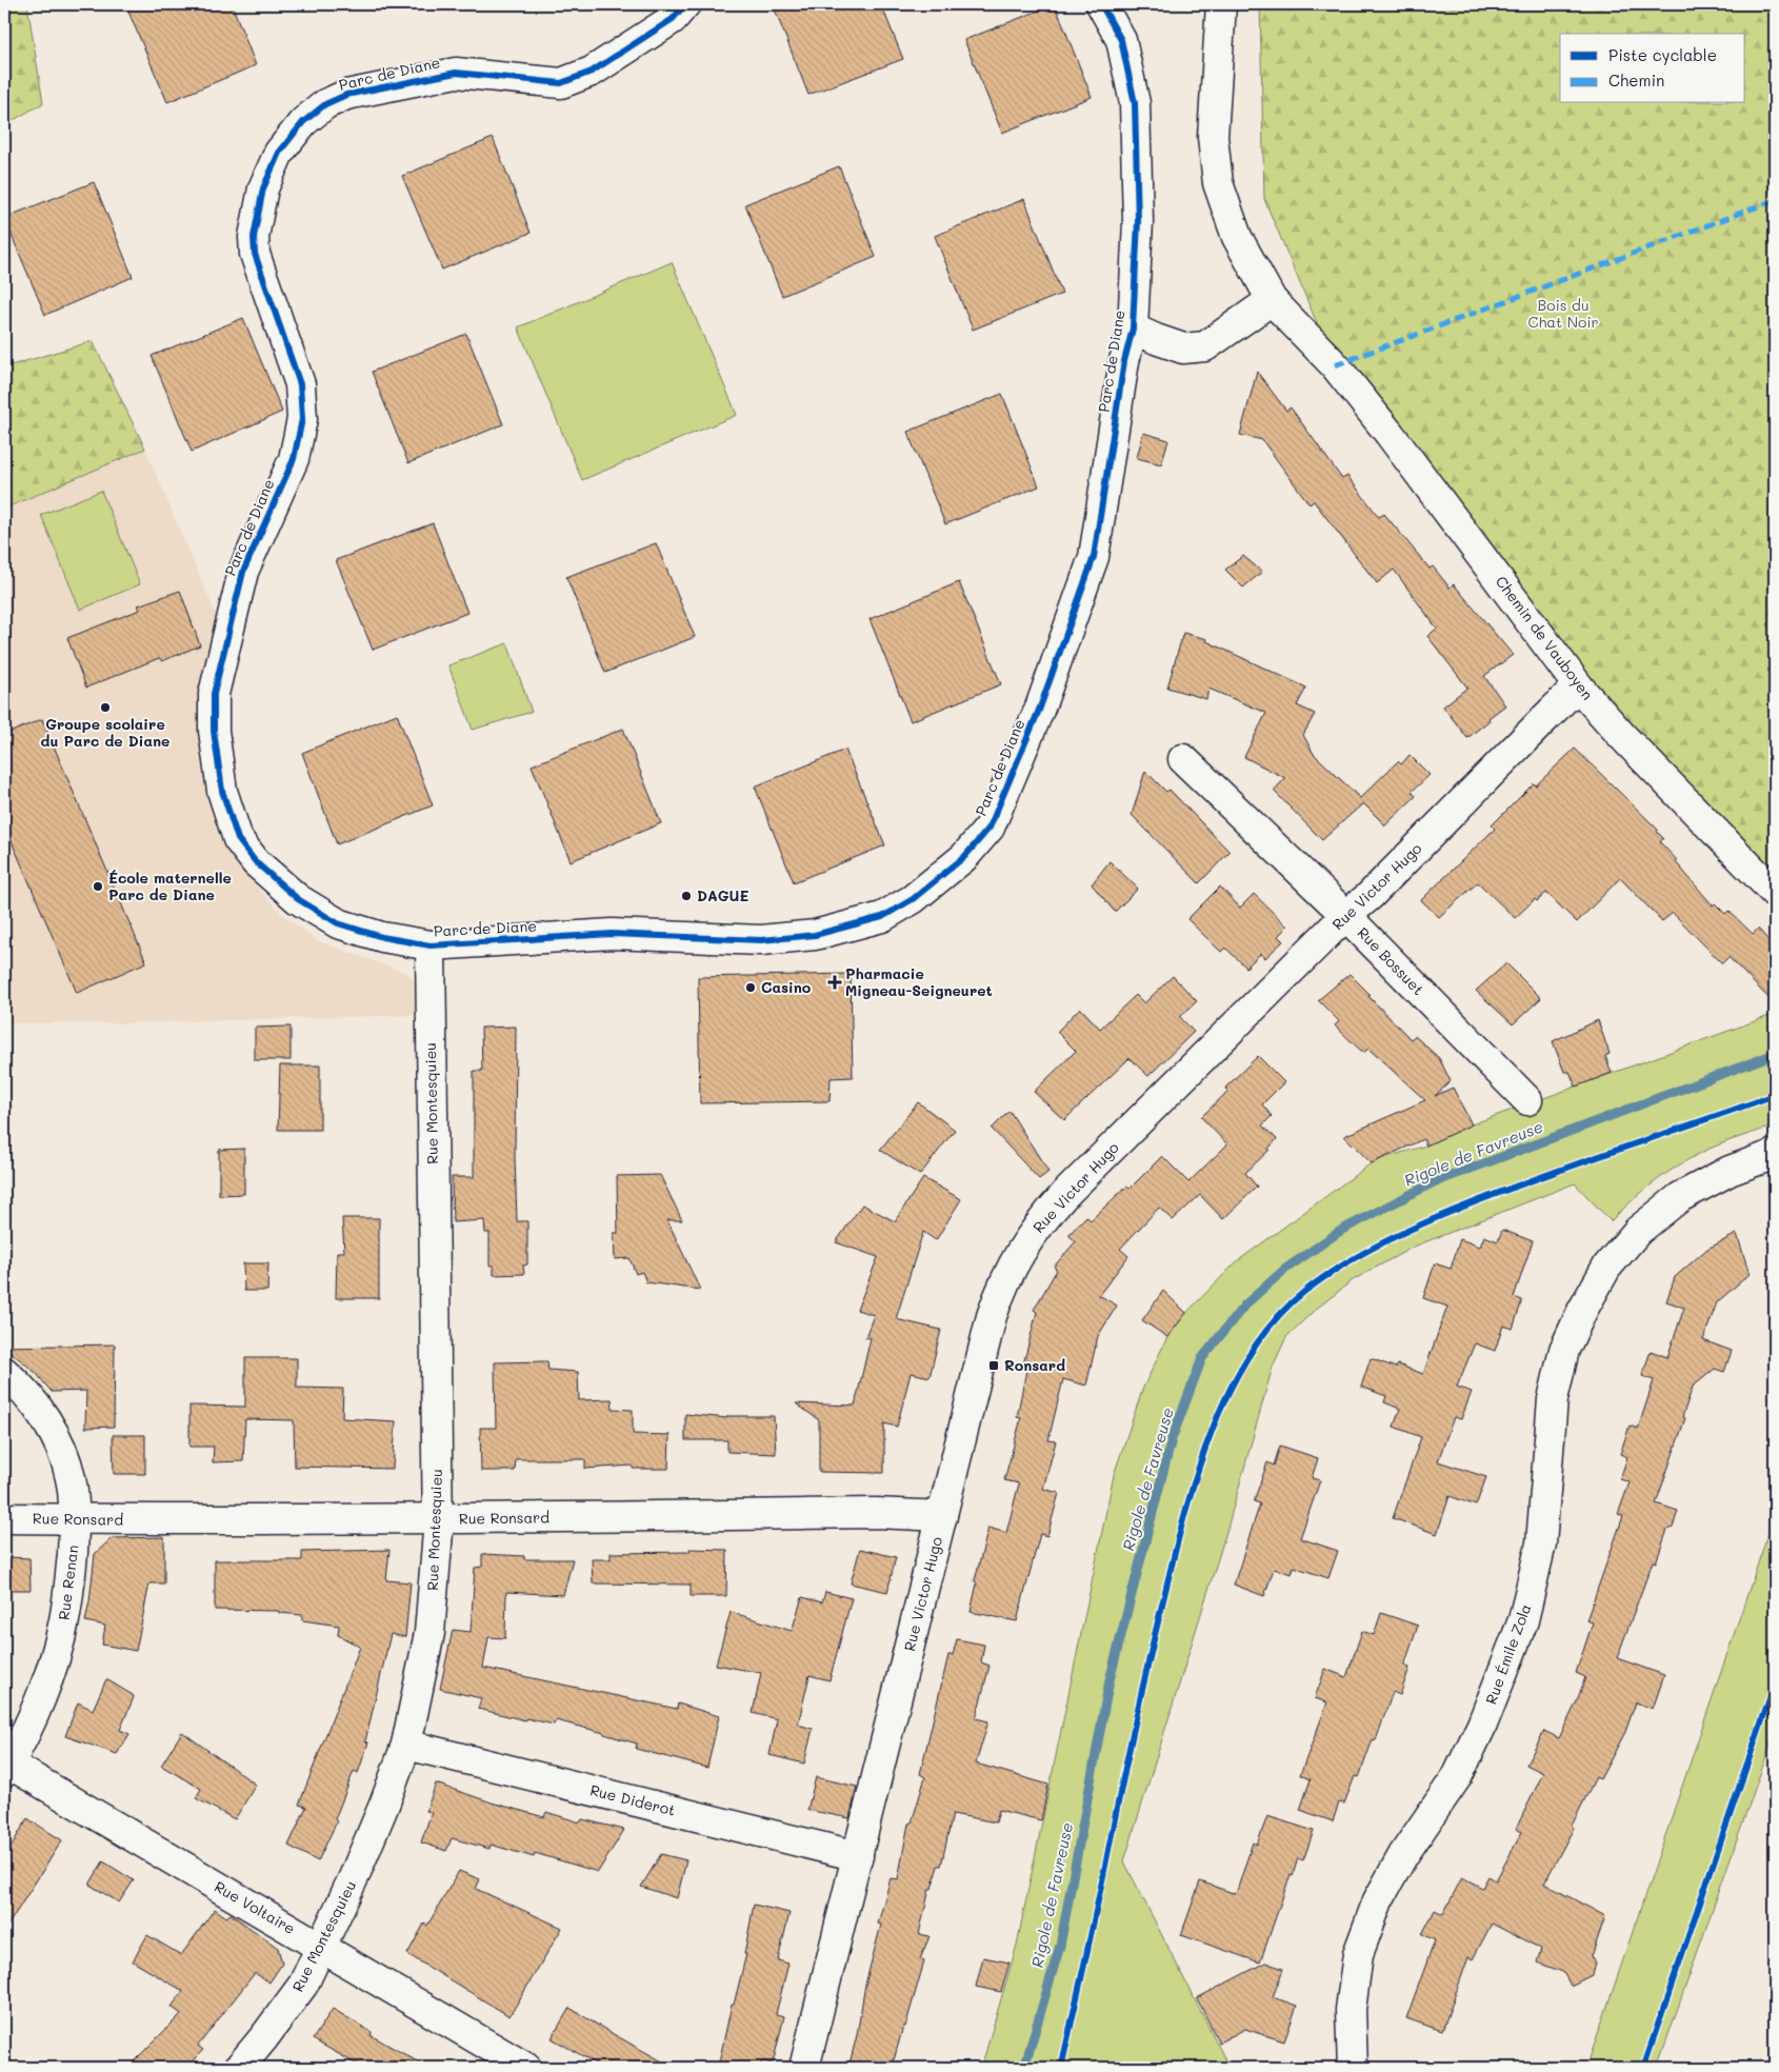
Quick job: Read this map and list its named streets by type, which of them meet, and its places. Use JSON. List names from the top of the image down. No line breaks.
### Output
{"streets":{"street":["Parc de Diane","Chemin de Vauboyen","Rue Victor Hugo","Rue Bossuet","Rue Montesquieu","Rue Ronsard","Rue Renan","Rue Émile Zola","Rue Diderot","Rue Voltaire"]},"crossings":[["Parc de Diane","Chemin de Vauboyen"],["Parc de Diane","Rue Montesquieu"],["Chemin de Vauboyen","Rue Victor Hugo"],["Rue Victor Hugo","Rue Bossuet"],["Rue Victor Hugo","Rue Ronsard"],["Rue Victor Hugo","Rue Diderot"],["Rue Montesquieu","Rue Ronsard"],["Rue Montesquieu","Rue Diderot"],["Rue Montesquieu","Rue Voltaire"],["Rue Ronsard","Rue Renan"],["Rue Renan","Rue Voltaire"]],"water":["Rigole de Favreuse"],"parks":["Bois du Chat Noir"],"places":{"other":["Groupe scolaire du Parc de Diane","École maternelle Parc de Diane","DAGUE","Casino"],"health":["Pharmacie Migneau-Seigneuret"],"transit":["Ronsard"]},"legend":["Piste cyclable","Chemin"]}
